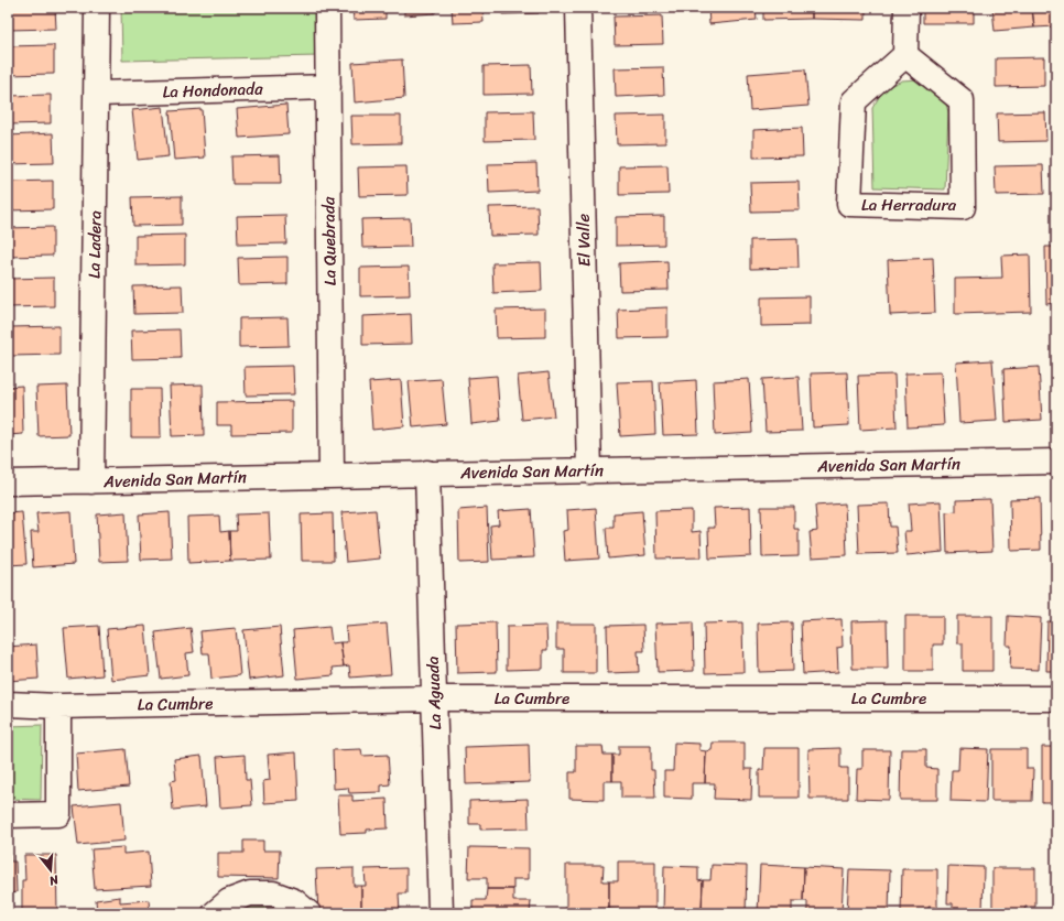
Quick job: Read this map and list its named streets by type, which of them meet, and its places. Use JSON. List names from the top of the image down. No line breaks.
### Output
{"streets":{"street":["La Hondonada","La Herradura","El Valle","La Quebrada","La Ladera","Avenida San Martín","La Aguada","La Cumbre"]},"crossings":[["La Hondonada","La Quebrada"],["La Hondonada","La Ladera"],["El Valle","Avenida San Martín"],["La Quebrada","Avenida San Martín"],["La Ladera","Avenida San Martín"],["Avenida San Martín","La Aguada"],["La Aguada","La Cumbre"]],"north":"bottom"}
